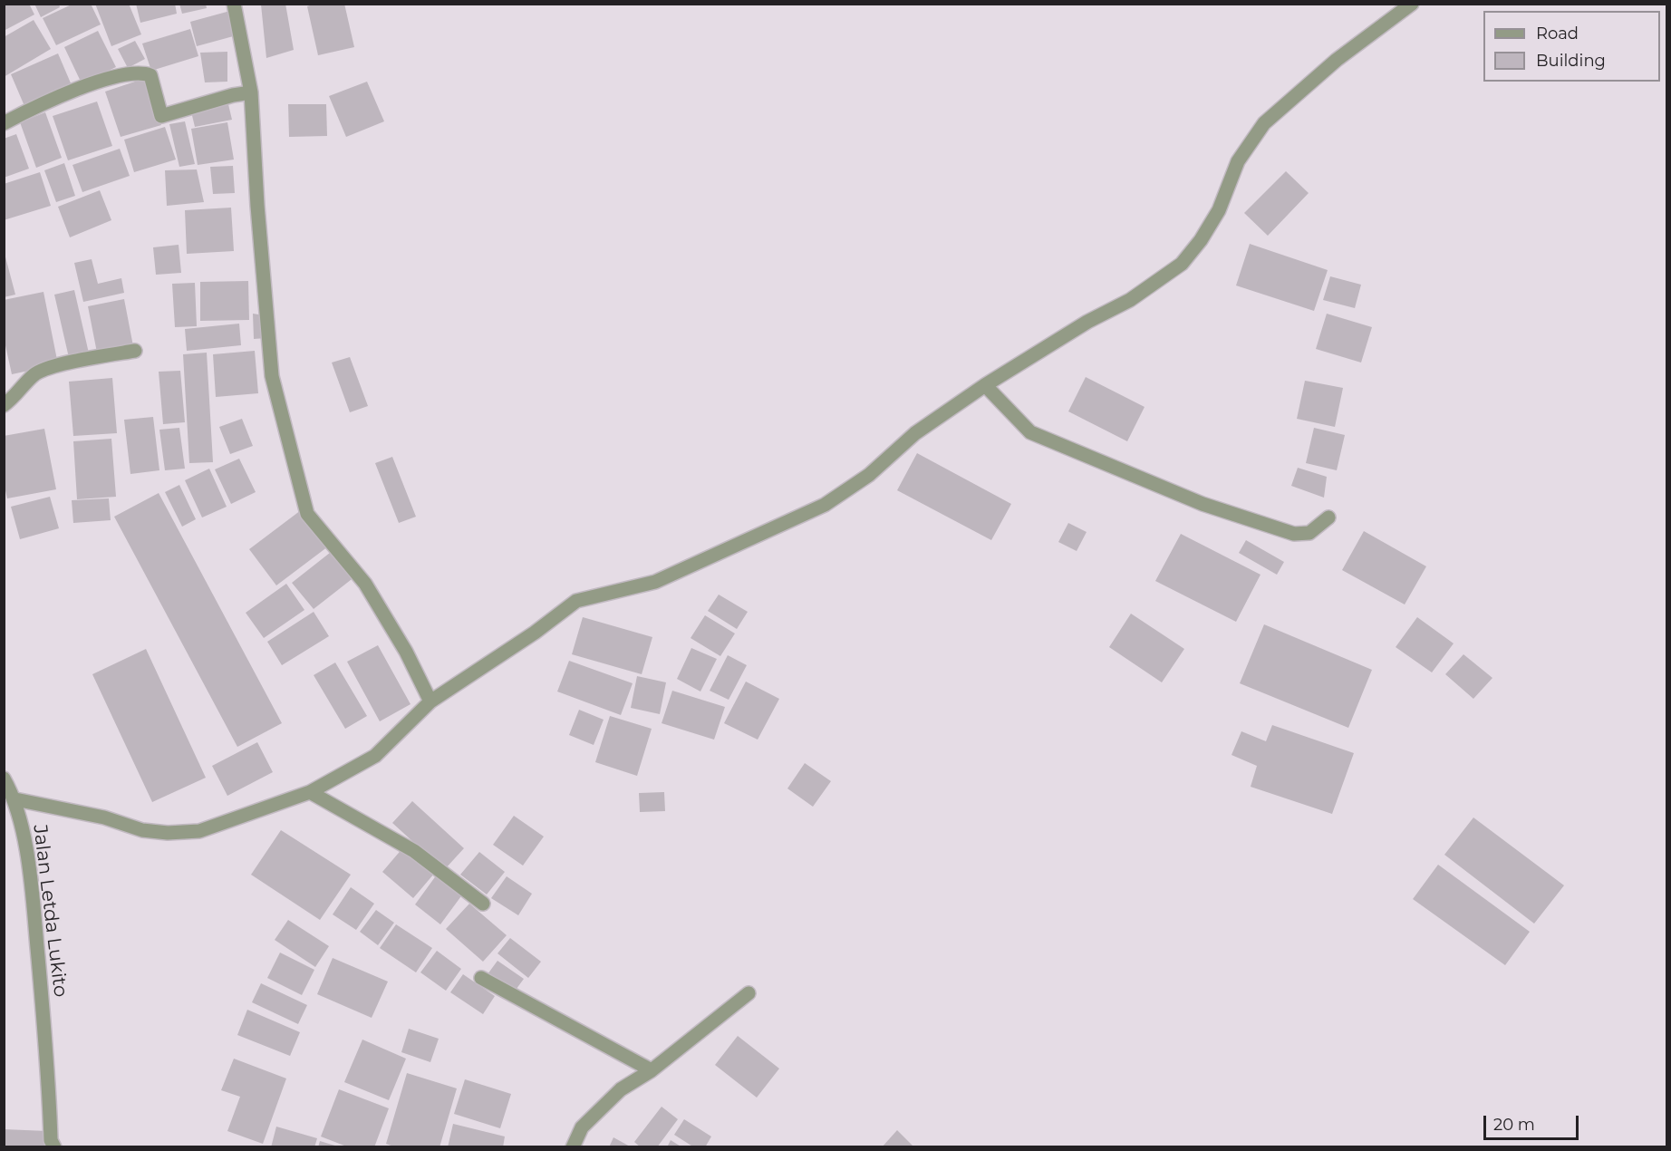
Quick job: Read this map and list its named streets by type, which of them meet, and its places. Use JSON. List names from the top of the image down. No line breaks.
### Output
{"streets":{"street":["Jalan Letda Lukito"]},"legend":["Road","Building"],"scale_bar":"20 m"}
